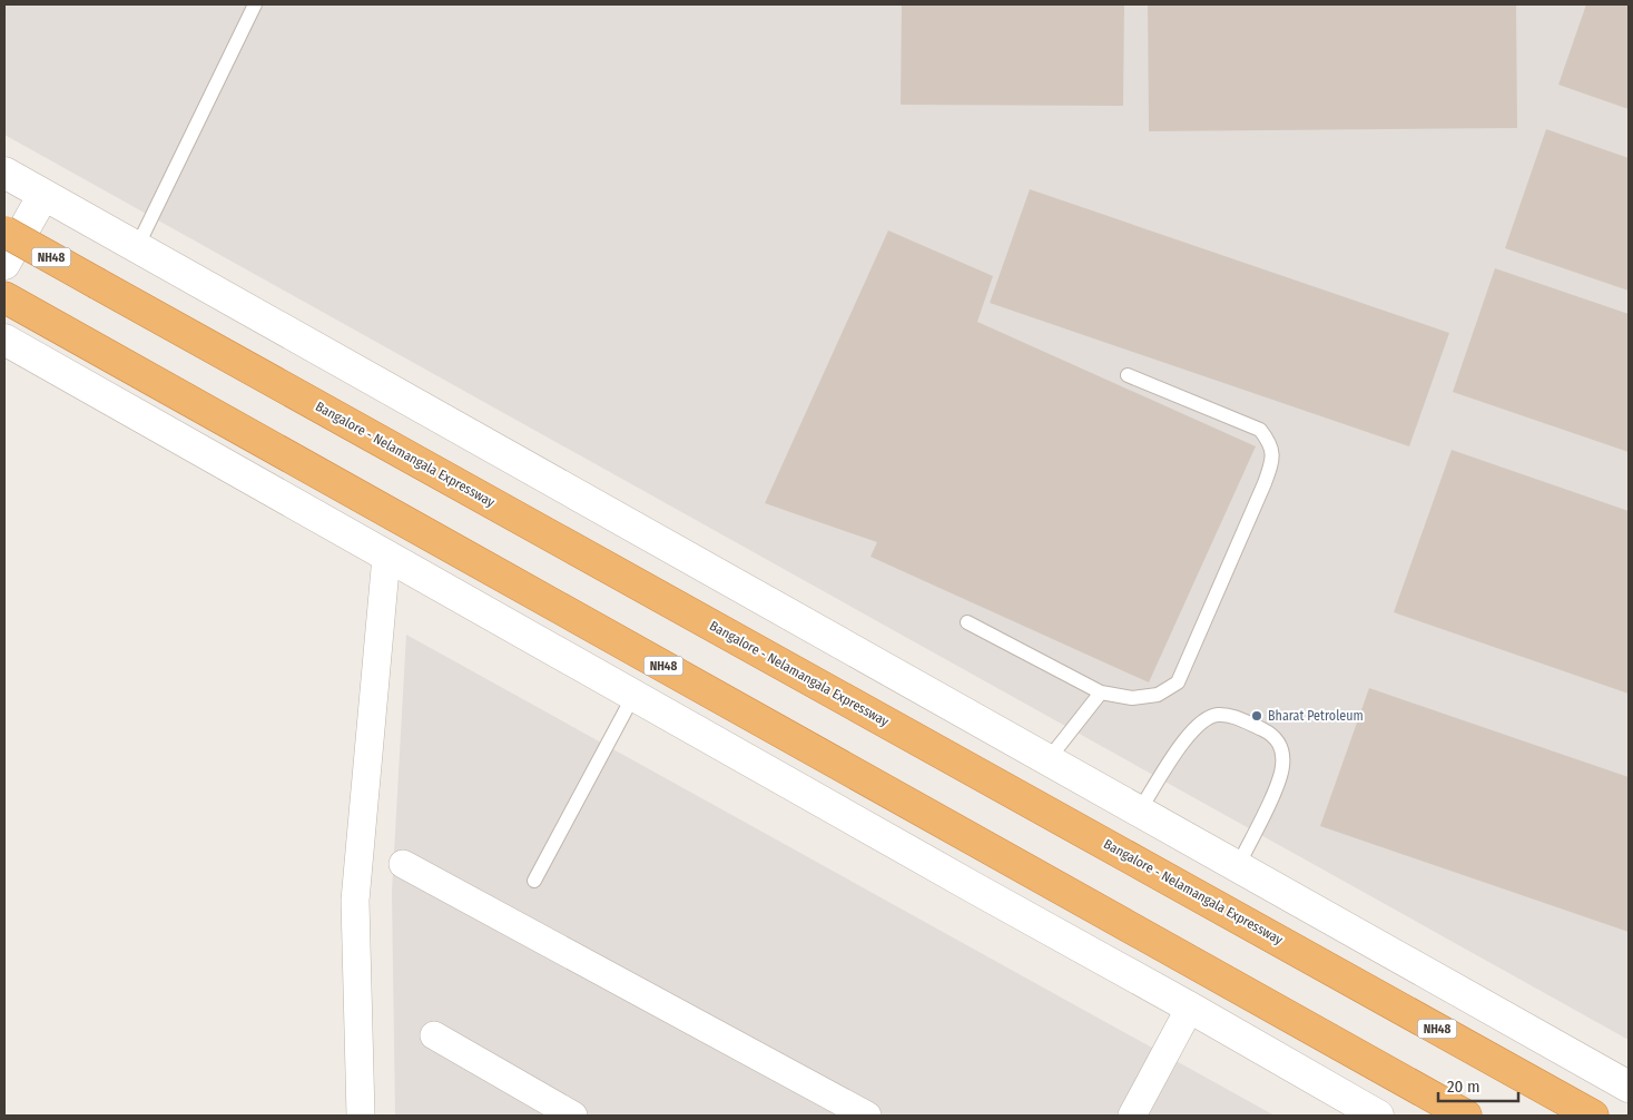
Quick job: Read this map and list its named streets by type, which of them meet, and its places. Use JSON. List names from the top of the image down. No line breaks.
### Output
{"streets":{"highway":["NH48","Bangalore - Nelamangala Expressway"]},"places":["Bharat Petroleum"],"scale_bar":"20 m"}
